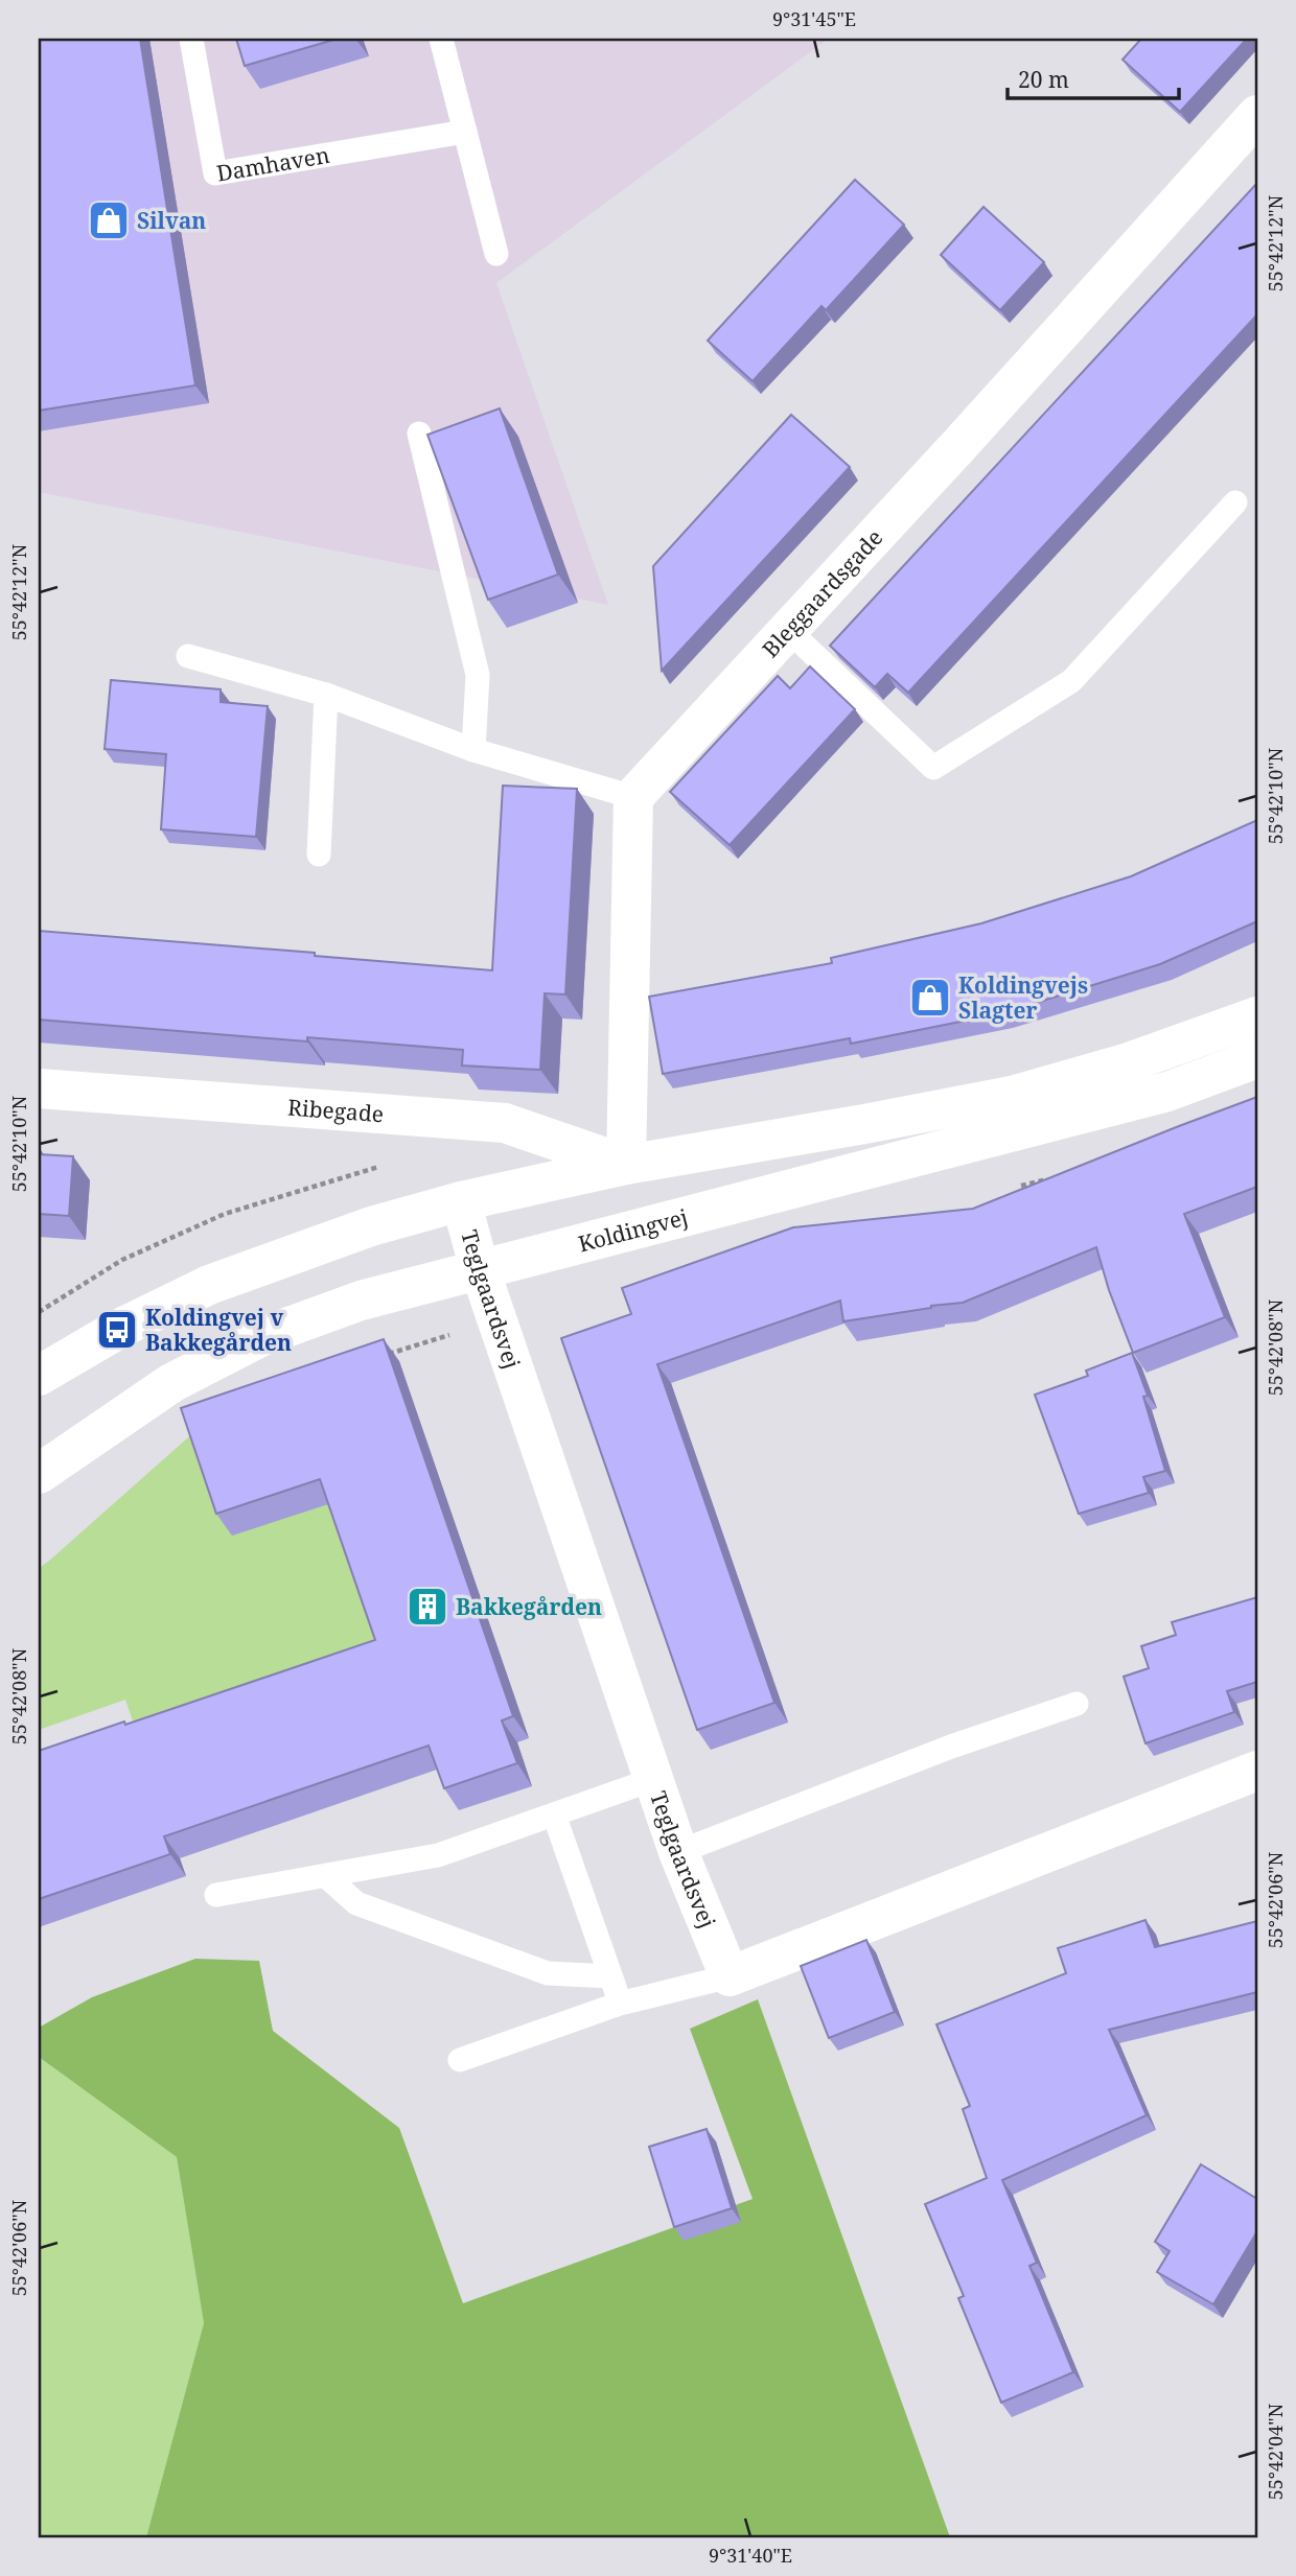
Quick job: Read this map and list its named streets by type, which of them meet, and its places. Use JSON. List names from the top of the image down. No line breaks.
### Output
{"streets":{"street":["Bleggaardsgade","Ribegade","Koldingvej","Teglgaardsvej"],"lane":["Damhaven"]},"crossings":[["Koldingvej","Teglgaardsvej"]],"places":{"shop":["Silvan","Koldingvejs Slagter"],"bus stop":["Koldingvej v Bakkegården"],"building":["Bakkegården"]},"scale_bar":"20 m","coordinates":["9°31'45\"E","55°42'12\"N","55°42'10\"N","55°42'08\"N","55°42'06\"N","55°42'04\"N","9°31'40\"E"]}
